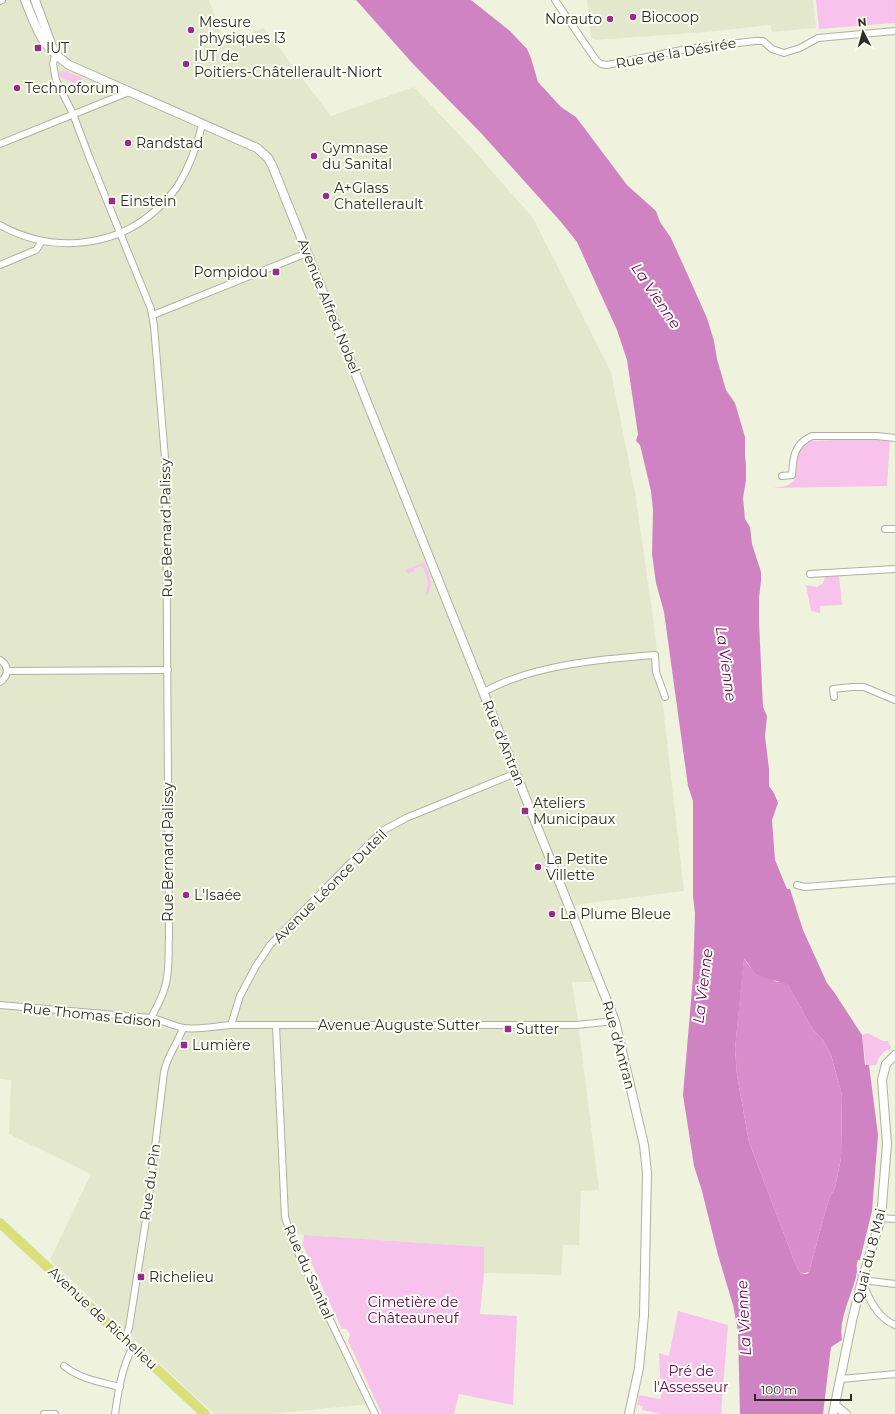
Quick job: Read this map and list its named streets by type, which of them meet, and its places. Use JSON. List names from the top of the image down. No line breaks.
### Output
{"streets":{"main road":["Avenue de Richelieu"],"street":["Rue de la Désirée","Avenue Alfred Nobel","Rue Bernard Palissy","Rue d'Antran","Avenue Léonce Duteil","Rue Thomas Edison","Avenue Auguste Sutter","Rue du Pin","Quai du 8 Mai","Rue du Sanital"]},"crossings":[["Avenue Alfred Nobel","Rue Bernard Palissy"],["Avenue Alfred Nobel","Rue d'Antran"],["Rue Bernard Palissy","Rue Thomas Edison"],["Rue d'Antran","Avenue Léonce Duteil"],["Rue d'Antran","Avenue Auguste Sutter"],["Avenue Léonce Duteil","Avenue Auguste Sutter"],["Rue Thomas Edison","Avenue Auguste Sutter"],["Rue Thomas Edison","Rue du Pin"],["Avenue Auguste Sutter","Rue du Pin"],["Avenue Auguste Sutter","Rue du Sanital"],["Rue du Pin","Avenue de Richelieu"]],"water":["La Vienne"],"parks":["Cimetière de Châteauneuf","Pré de l'Assesseur"],"places":{"other":["Biocoop","Norauto","Mesure physiques I3","IUT de Poitiers-Châtellerault-Niort","Technoforum","Randstad","Gymnase du Sanital","A+Glass Chatellerault","La Petite Villette","L'Isaée","La Plume Bleue"],"transit":["IUT","Einstein","Pompidou","Ateliers Municipaux","Sutter","Lumière","Richelieu"]},"scale_bar":"100 m","north":"top"}
